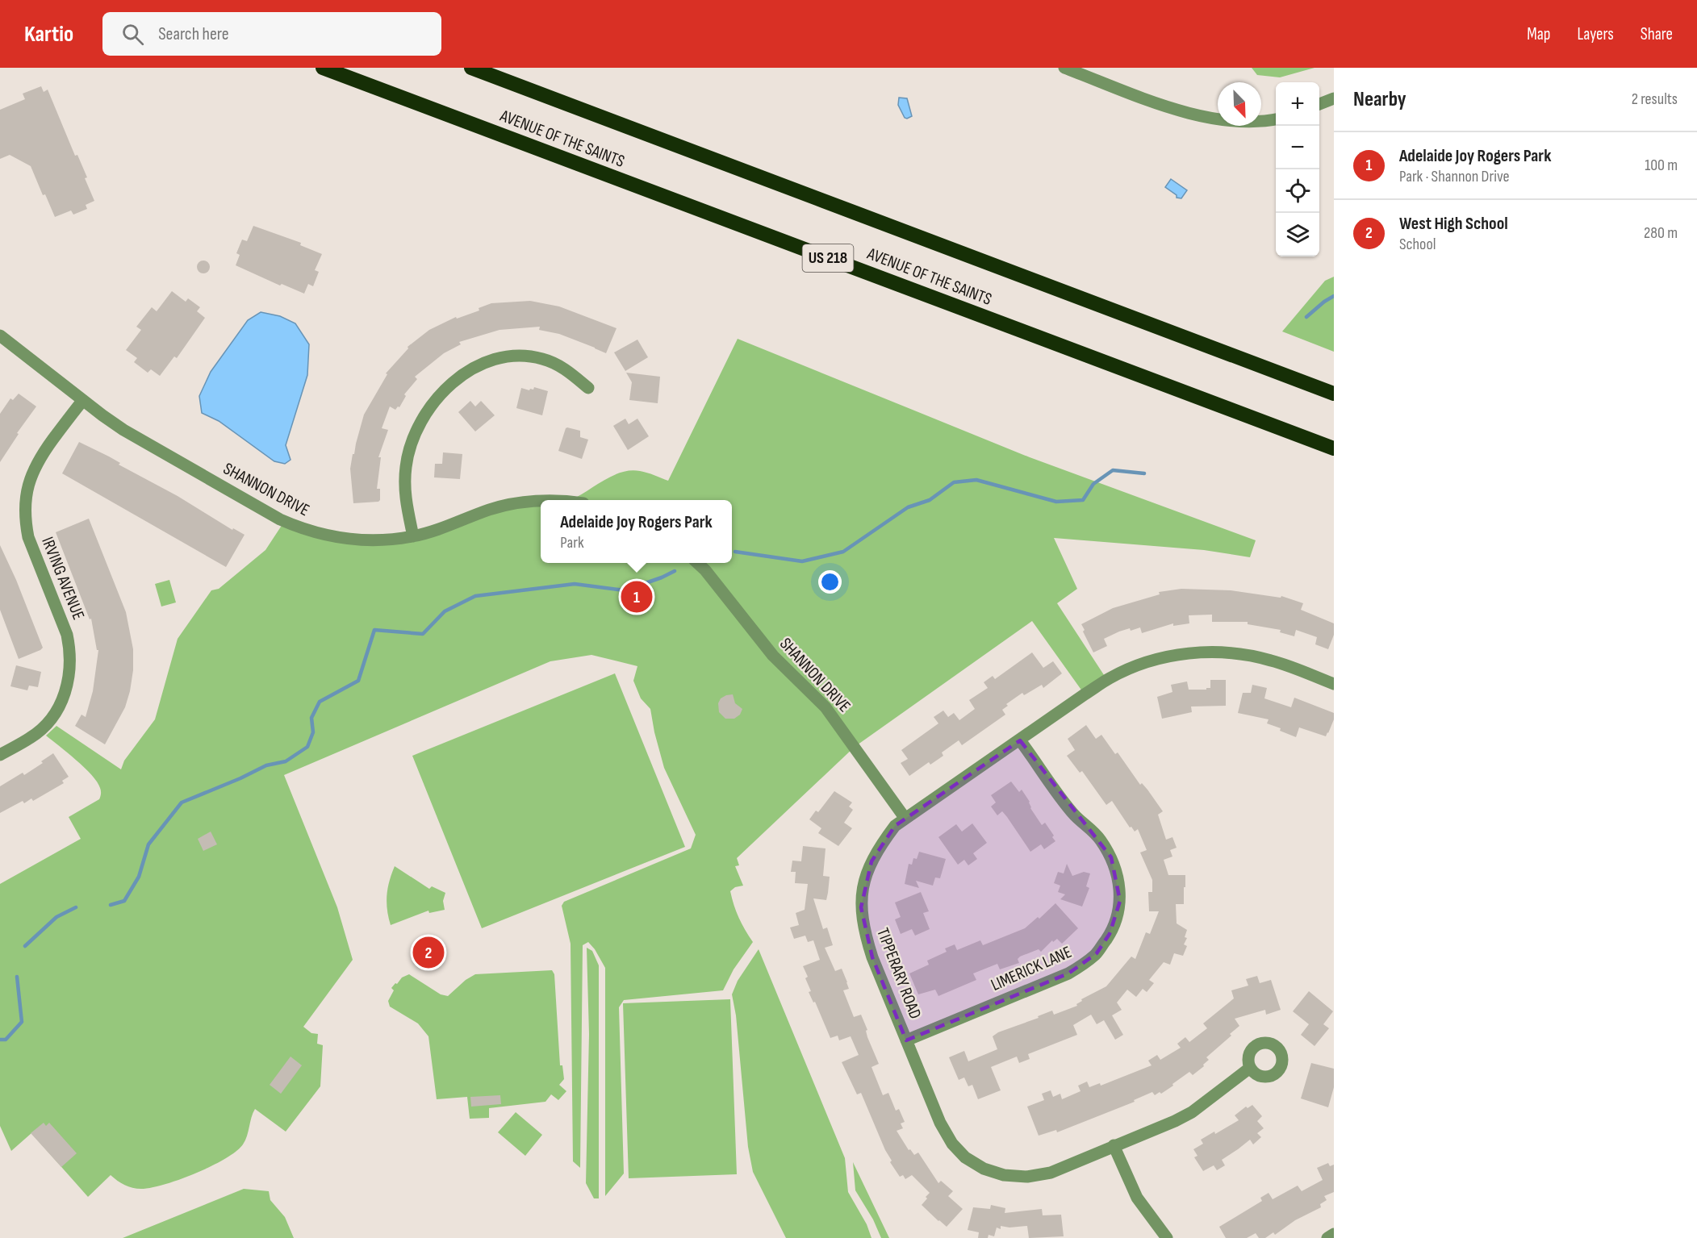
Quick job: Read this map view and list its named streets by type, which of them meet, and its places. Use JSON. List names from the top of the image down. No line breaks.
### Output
{"streets":{"highway":["AVENUE OF THE SAINTS","US 218"],"street":["SHANNON DRIVE","IRVING AVENUE","LIMERICK LANE","TIPPERARY ROAD"]},"crossings":[["SHANNON DRIVE","IRVING AVENUE"],["SHANNON DRIVE","TIPPERARY ROAD"],["LIMERICK LANE","TIPPERARY ROAD"]],"north":"bottom right","page":{"header":"Kartio","search":"Search here","nav":["Map","Layers","Share"],"heading":["Nearby","2 results"],"map_buttons":["+","−"],"list":[{"mark":"1","name":"Adelaide Joy Rogers Park","note":"Park · Shannon Drive","value":"100 m"},{"mark":"2","name":"West High School","note":"School","value":"280 m"}],"popup":["Adelaide Joy Rogers Park","Park"],"pins":["1","2"]}}
